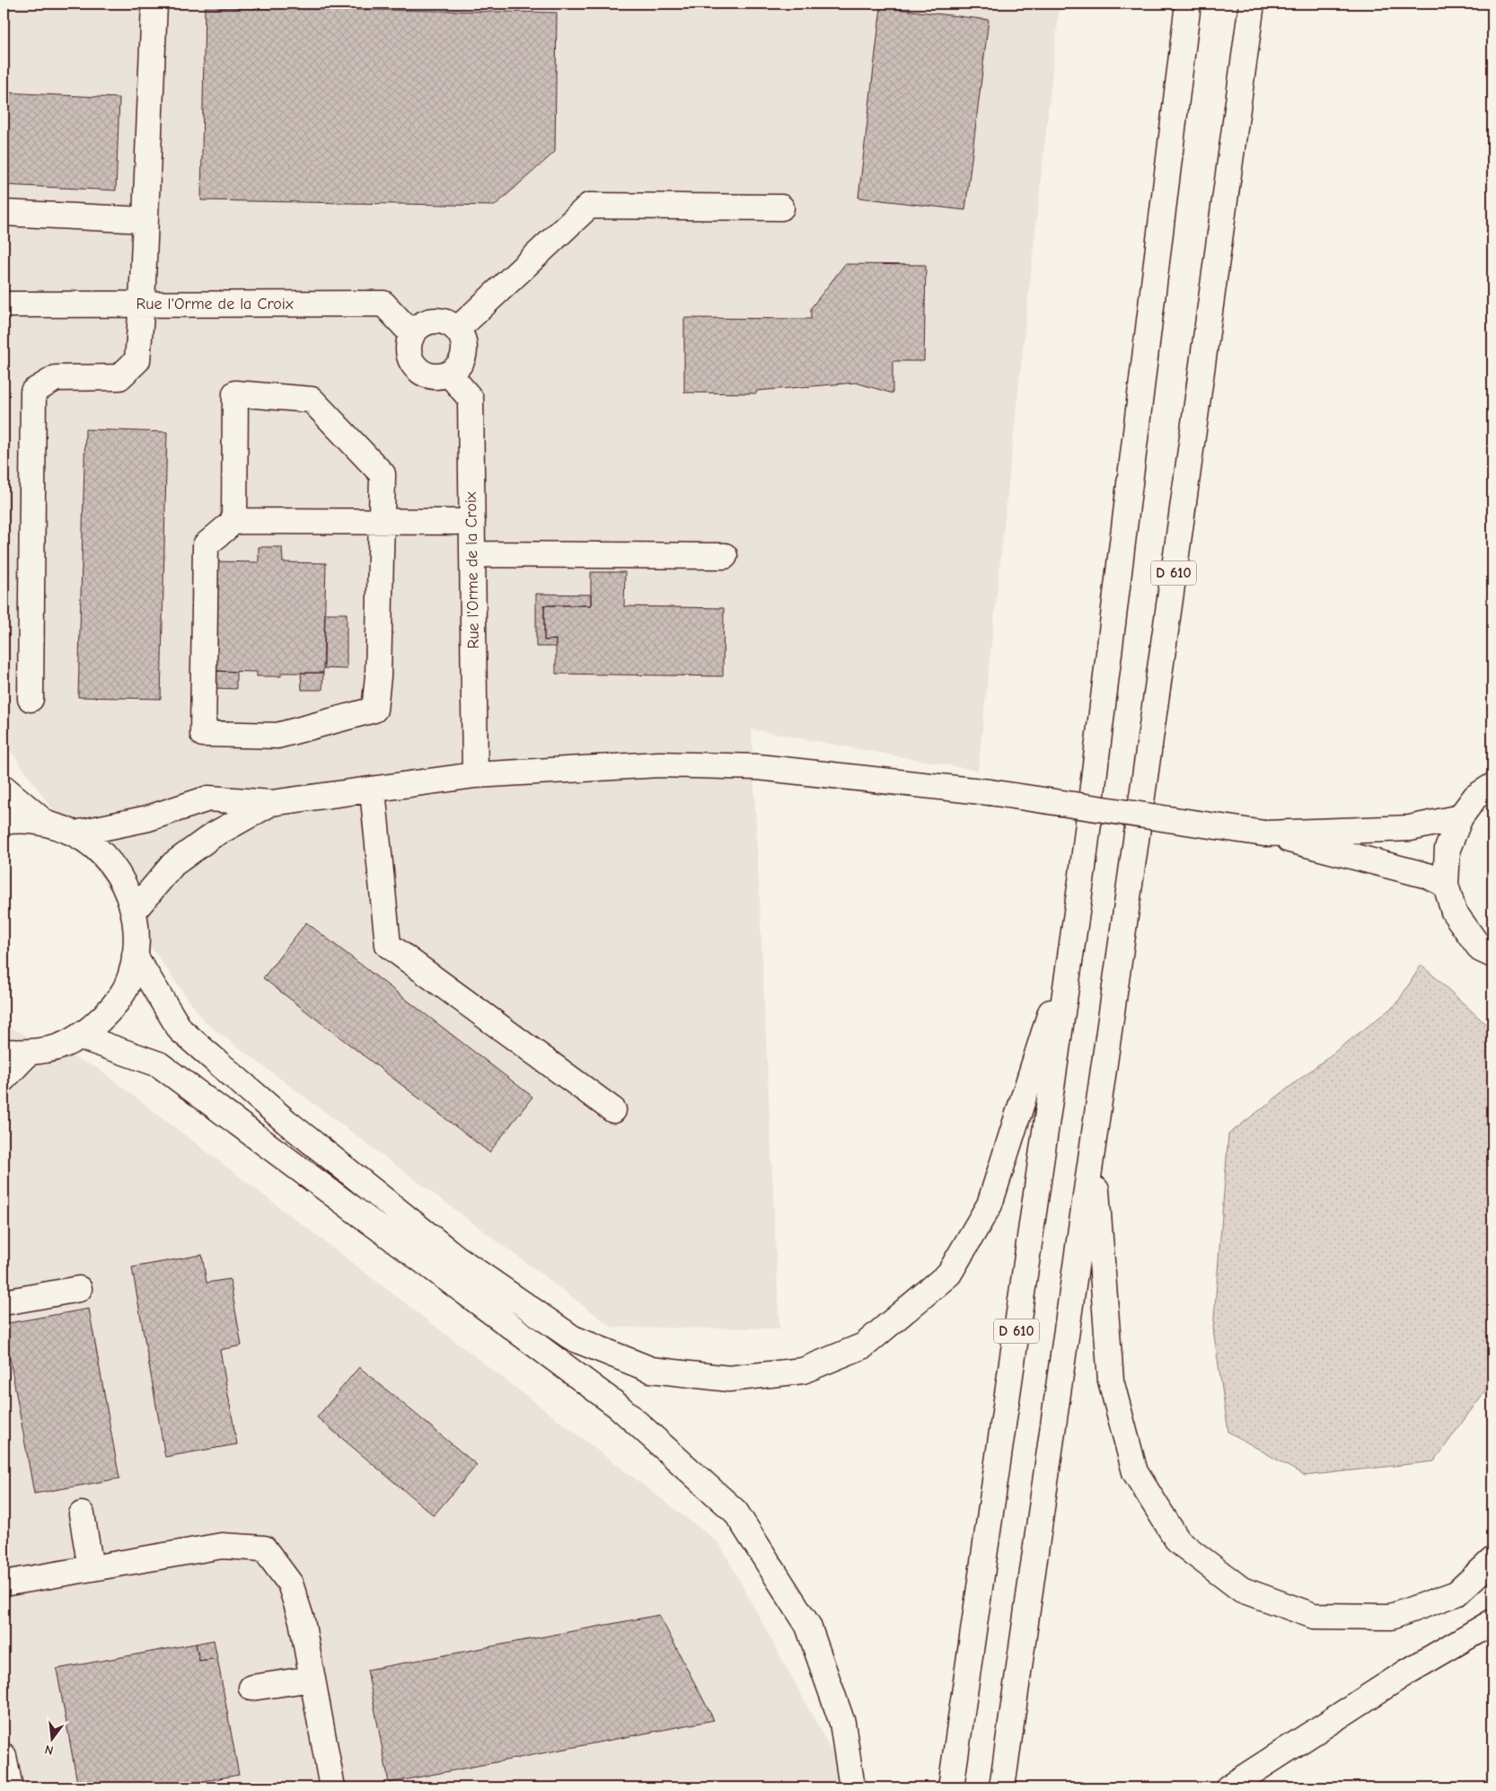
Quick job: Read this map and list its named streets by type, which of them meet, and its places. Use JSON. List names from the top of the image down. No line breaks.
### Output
{"streets":{"main road":["Rue l'Orme de la Croix","D 610"]},"north":"bottom"}
